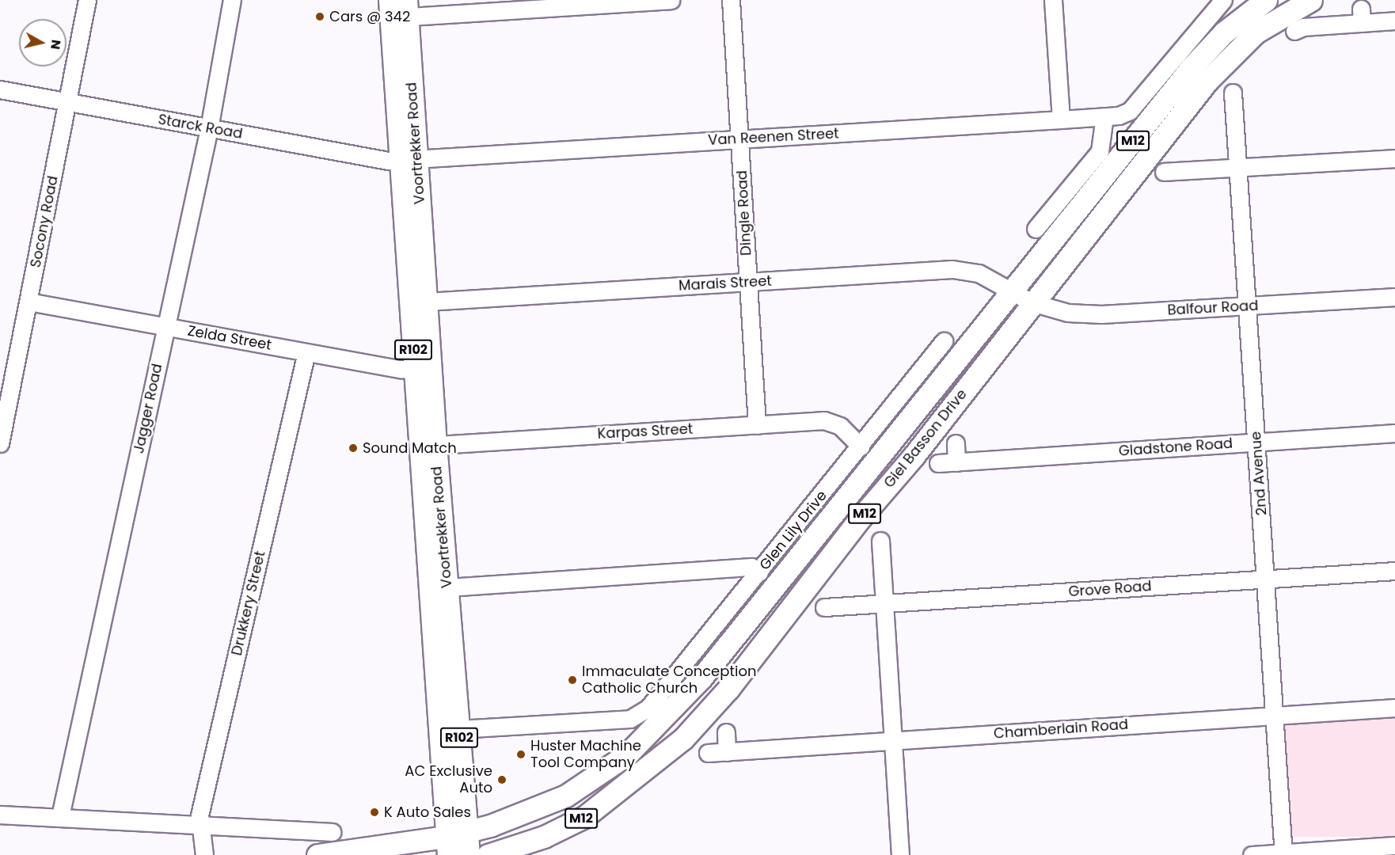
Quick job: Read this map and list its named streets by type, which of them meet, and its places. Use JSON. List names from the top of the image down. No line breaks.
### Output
{"streets":{"main road":["M12","Voortrekker Road","R102","Giel Basson Drive"],"street":["Starck Road","Van Reenen Street","Dingle Road","Socony Road","Marais Street","Balfour Road","Zelda Street","Jagger Road","Karpas Street","Gladstone Road","2nd Avenue","Glen Lily Drive","Grove Road","Drukkery Street","Chamberlain Road"]},"crossings":[["Starck Road","Van Reenen Street"],["Starck Road","Voortrekker Road"],["Starck Road","Socony Road"],["Starck Road","Jagger Road"],["Van Reenen Street","Voortrekker Road"],["Van Reenen Street","Dingle Road"],["M12","Voortrekker Road"],["M12","Giel Basson Drive"],["Voortrekker Road","Marais Street"],["Voortrekker Road","Zelda Street"],["Voortrekker Road","Karpas Street"],["Voortrekker Road","Giel Basson Drive"],["Voortrekker Road","Glen Lily Drive"],["Dingle Road","Marais Street"],["Dingle Road","Karpas Street"],["Socony Road","Zelda Street"],["Marais Street","Balfour Road"],["Marais Street","Giel Basson Drive"],["Balfour Road","Giel Basson Drive"],["Balfour Road","2nd Avenue"],["Zelda Street","Jagger Road"],["Zelda Street","Drukkery Street"],["Karpas Street","Glen Lily Drive"],["Gladstone Road","2nd Avenue"],["2nd Avenue","Grove Road"],["2nd Avenue","Chamberlain Road"]],"places":["Cars @ 342","Sound Match","Immaculate Conception Catholic Church","Huster Machine Tool Company","AC Exclusive Auto","K Auto Sales"],"north":"right"}
